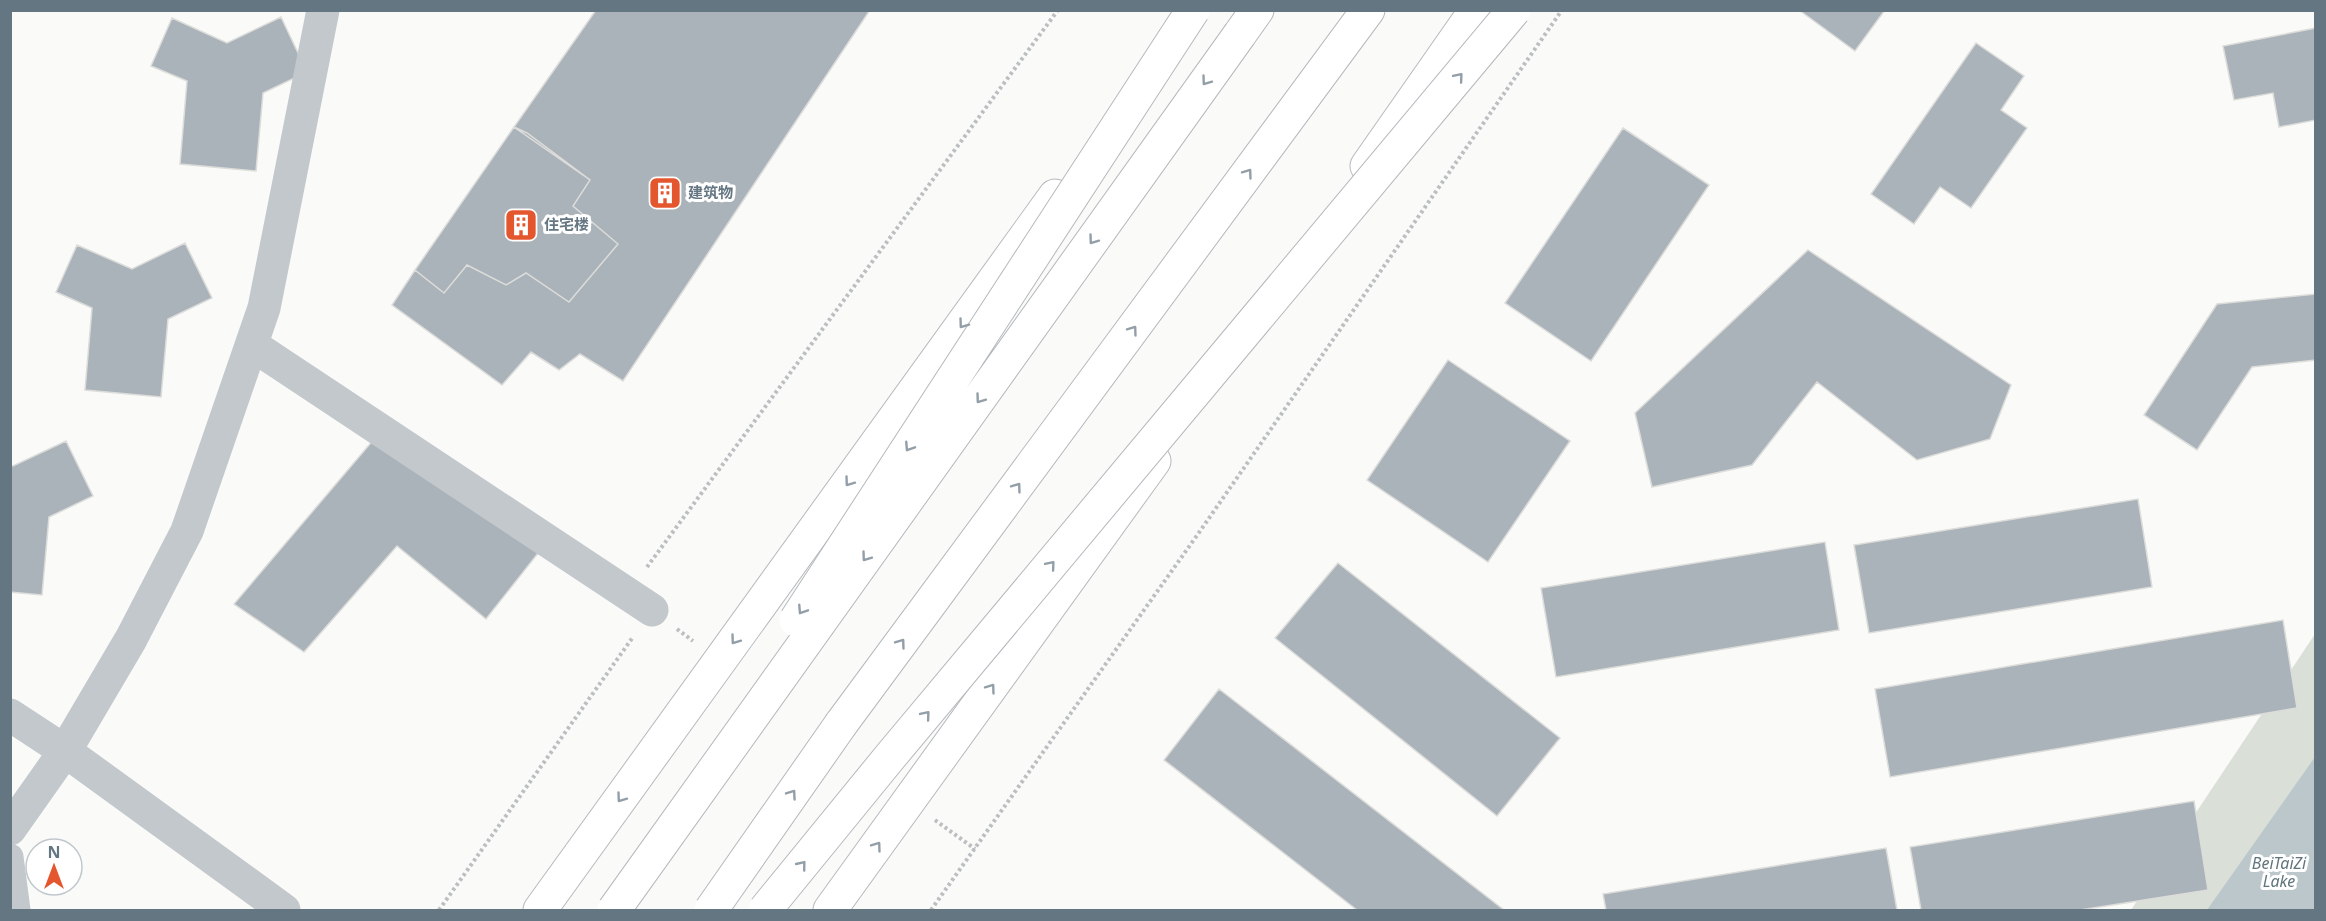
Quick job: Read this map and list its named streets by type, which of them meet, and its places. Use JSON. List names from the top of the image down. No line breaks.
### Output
{"water":["BeiTaiZi Lake"],"places":{"building":["建筑物","住宅楼"]},"north":"top"}
